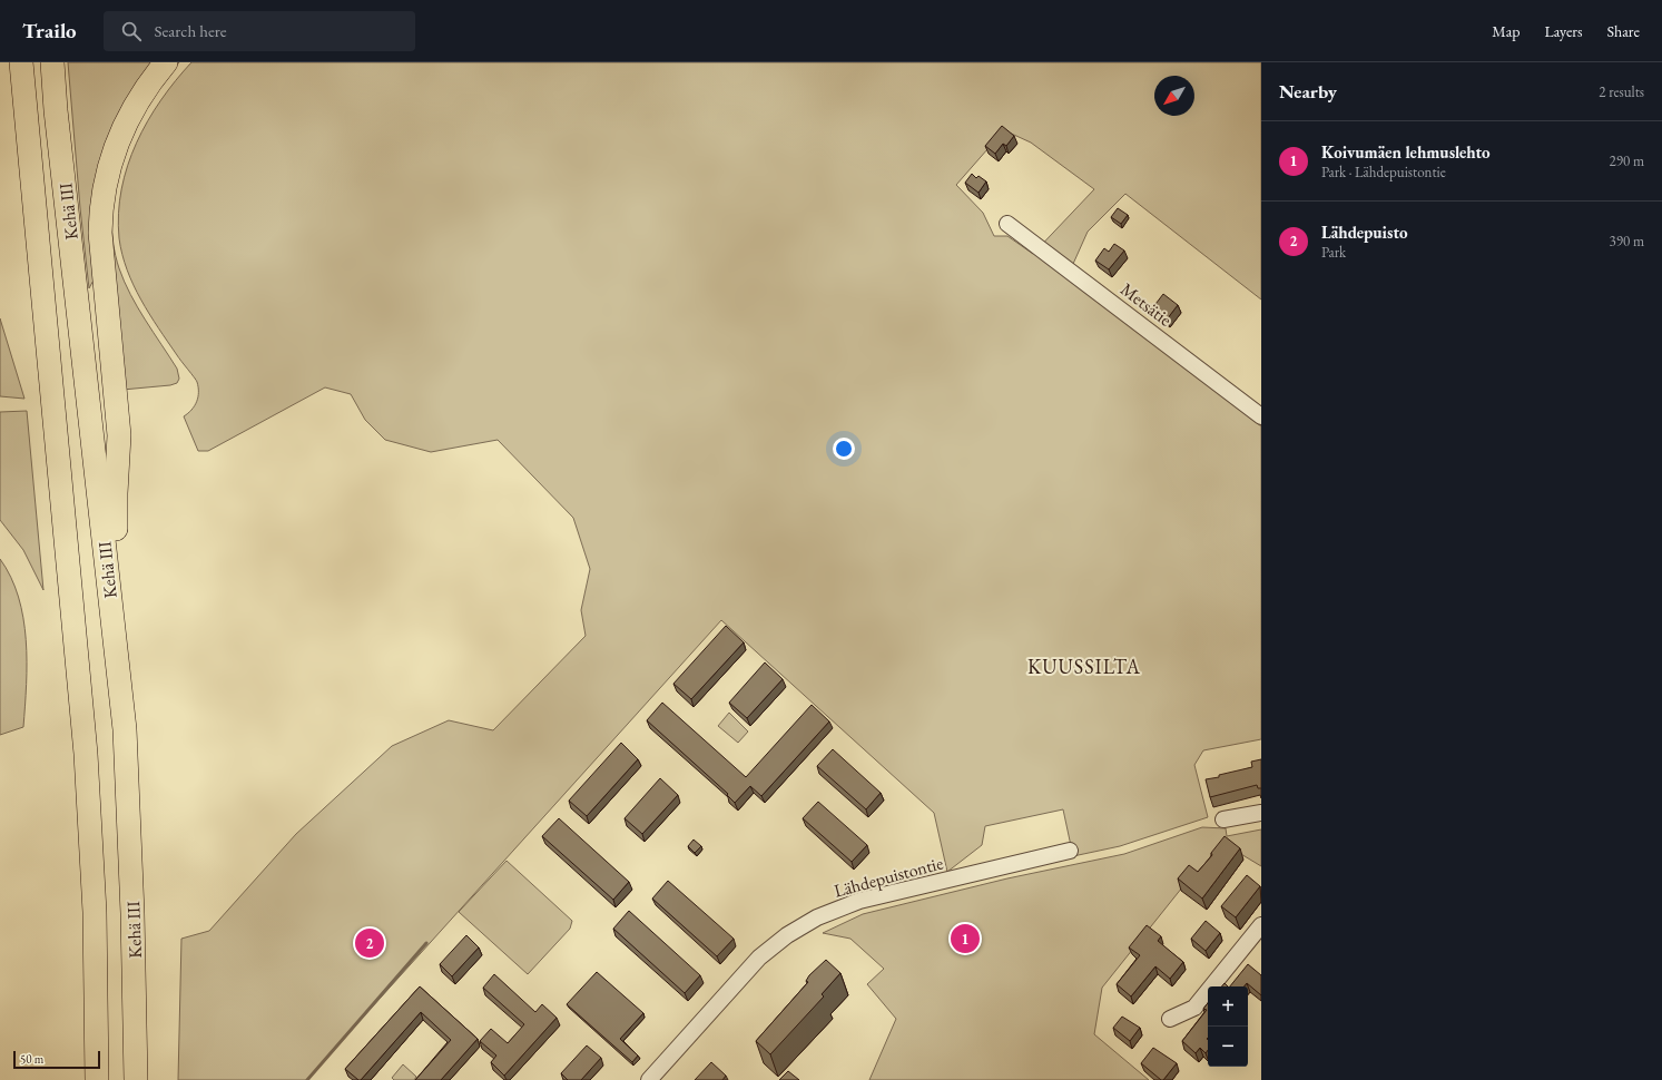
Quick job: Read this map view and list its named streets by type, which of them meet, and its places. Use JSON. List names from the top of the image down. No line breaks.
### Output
{"streets":{"highway":["Kehä III"],"street":["Metsätie","Lähdepuistontie"]},"districts":["KUUSSILTA"],"scale_bar":"50 m","north":"bottom left","page":{"header":"Trailo","search":"Search here","nav":["Map","Layers","Share"],"heading":["Nearby","2 results"],"list":[{"mark":"1","name":"Koivumäen lehmuslehto","note":"Park · Lähdepuistontie","value":"290 m"},{"mark":"2","name":"Lähdepuisto","note":"Park","value":"390 m"}],"pins":["1","2"],"map_buttons":["+","−"],"scale":"50 m"}}
